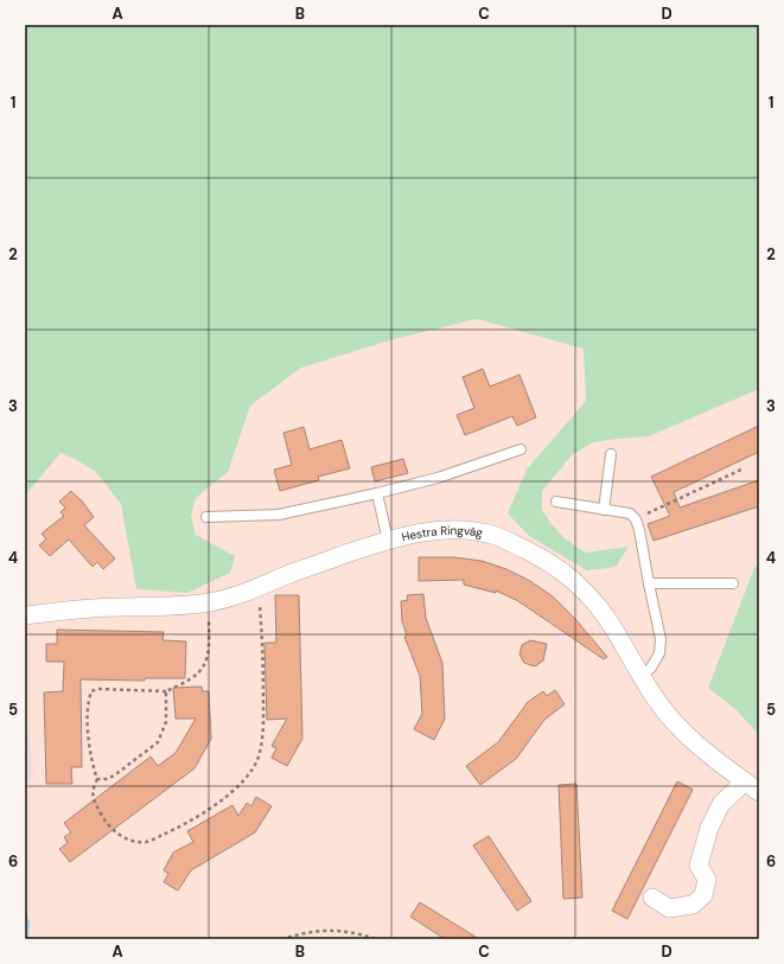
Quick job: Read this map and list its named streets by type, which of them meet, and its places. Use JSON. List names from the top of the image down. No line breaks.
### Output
{"streets":{"street":["Hestra Ringväg"]},"grid":{"columns":["A","B","C","D"],"rows":["1","2","3","4","5","6"]}}
